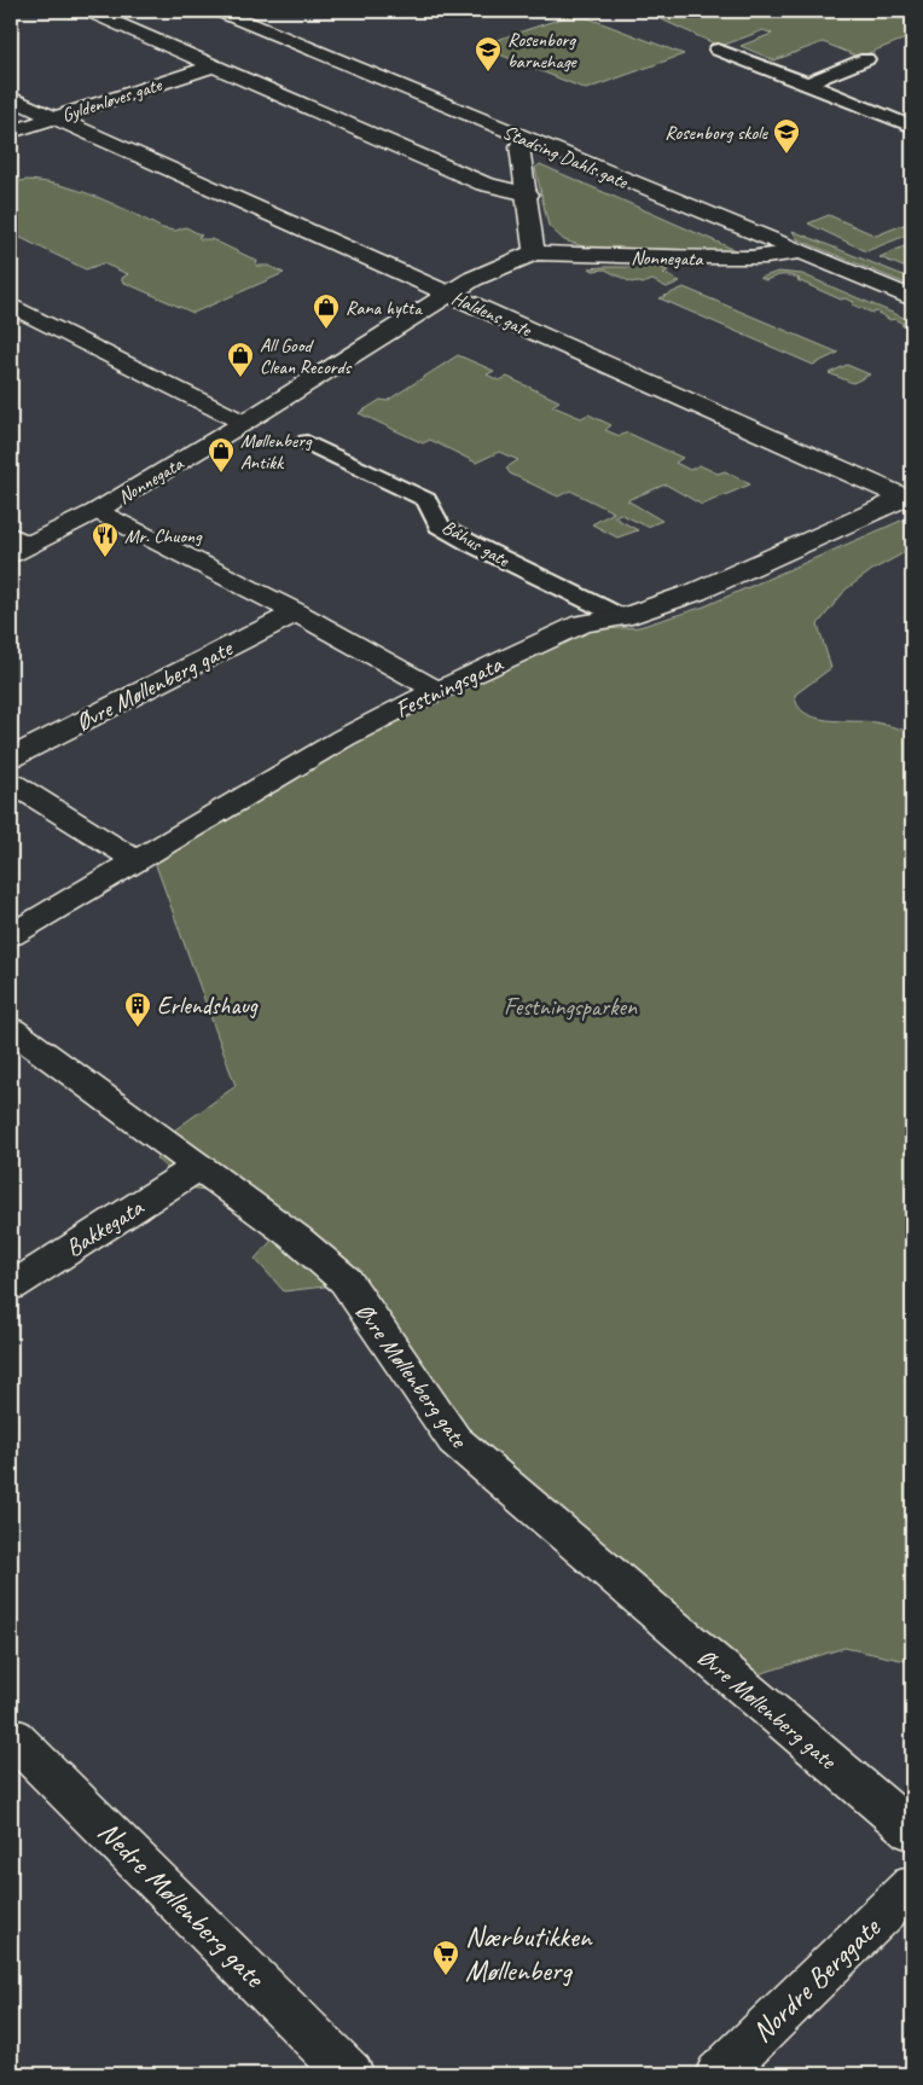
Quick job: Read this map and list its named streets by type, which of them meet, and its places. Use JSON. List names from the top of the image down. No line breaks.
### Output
{"streets":{"street":["Gyldenløves gate","Stadsing Dahls gate","Nonnegata","Haldens gate","Båhus gate","Øvre Møllenberg gate","Festningsgata","Bakkegata","Nedre Møllenberg gate","Nordre Berggate"]},"crossings":[["Gyldenløves gate","Haldens gate"],["Stadsing Dahls gate","Nonnegata"],["Nonnegata","Haldens gate"],["Haldens gate","Festningsgata"],["Båhus gate","Festningsgata"],["Øvre Møllenberg gate","Bakkegata"]],"parks":["Festningsparken"],"places":{"school or university":["Rosenborg barnehage","Rosenborg skole"],"shop":["Rana hytta","All Good Clean Records","Møllenberg Antikk"],"restaurant":["Mr. Chuong"],"building":["Erlendshaug"],"supermarket":["Nærbutikken Møllenberg"]}}
